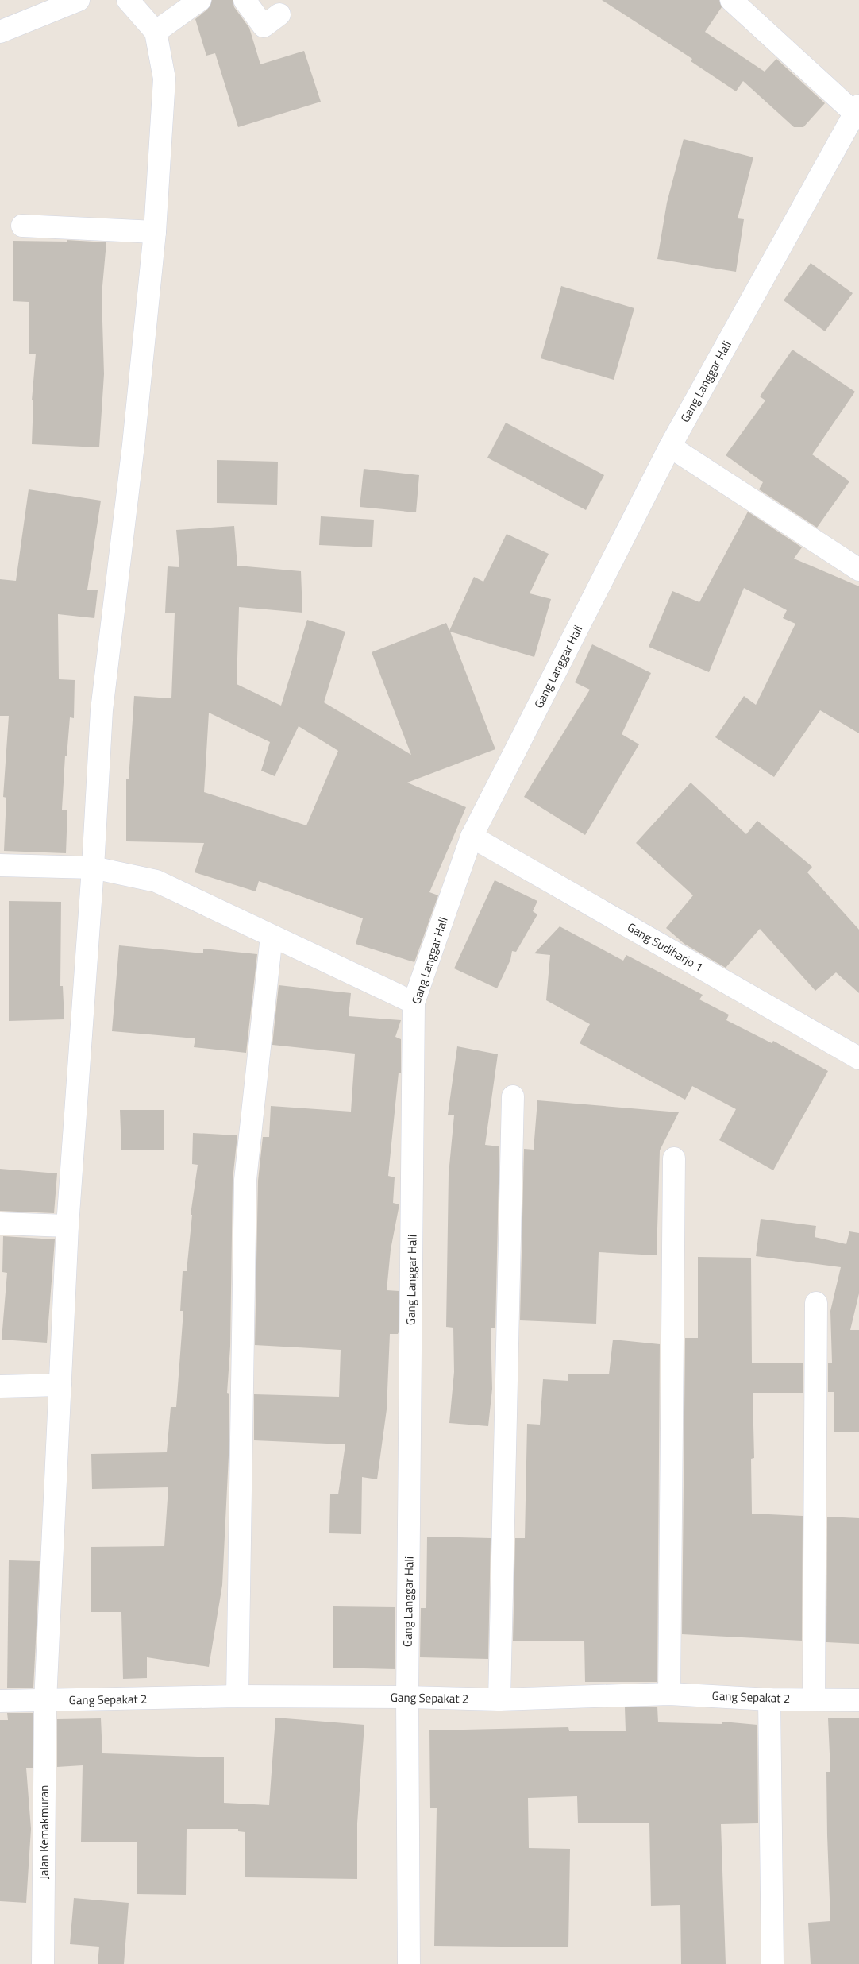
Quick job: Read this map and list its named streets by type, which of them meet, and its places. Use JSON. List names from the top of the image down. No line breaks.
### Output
{"streets":{"street":["Gang Langgar Hali","Gang Sudiharjo 1","Gang Sepakat 2","Jalan Kemakmuran"]},"crossings":[["Gang Langgar Hali","Gang Sudiharjo 1"],["Gang Langgar Hali","Gang Sepakat 2"],["Gang Sepakat 2","Jalan Kemakmuran"]]}
